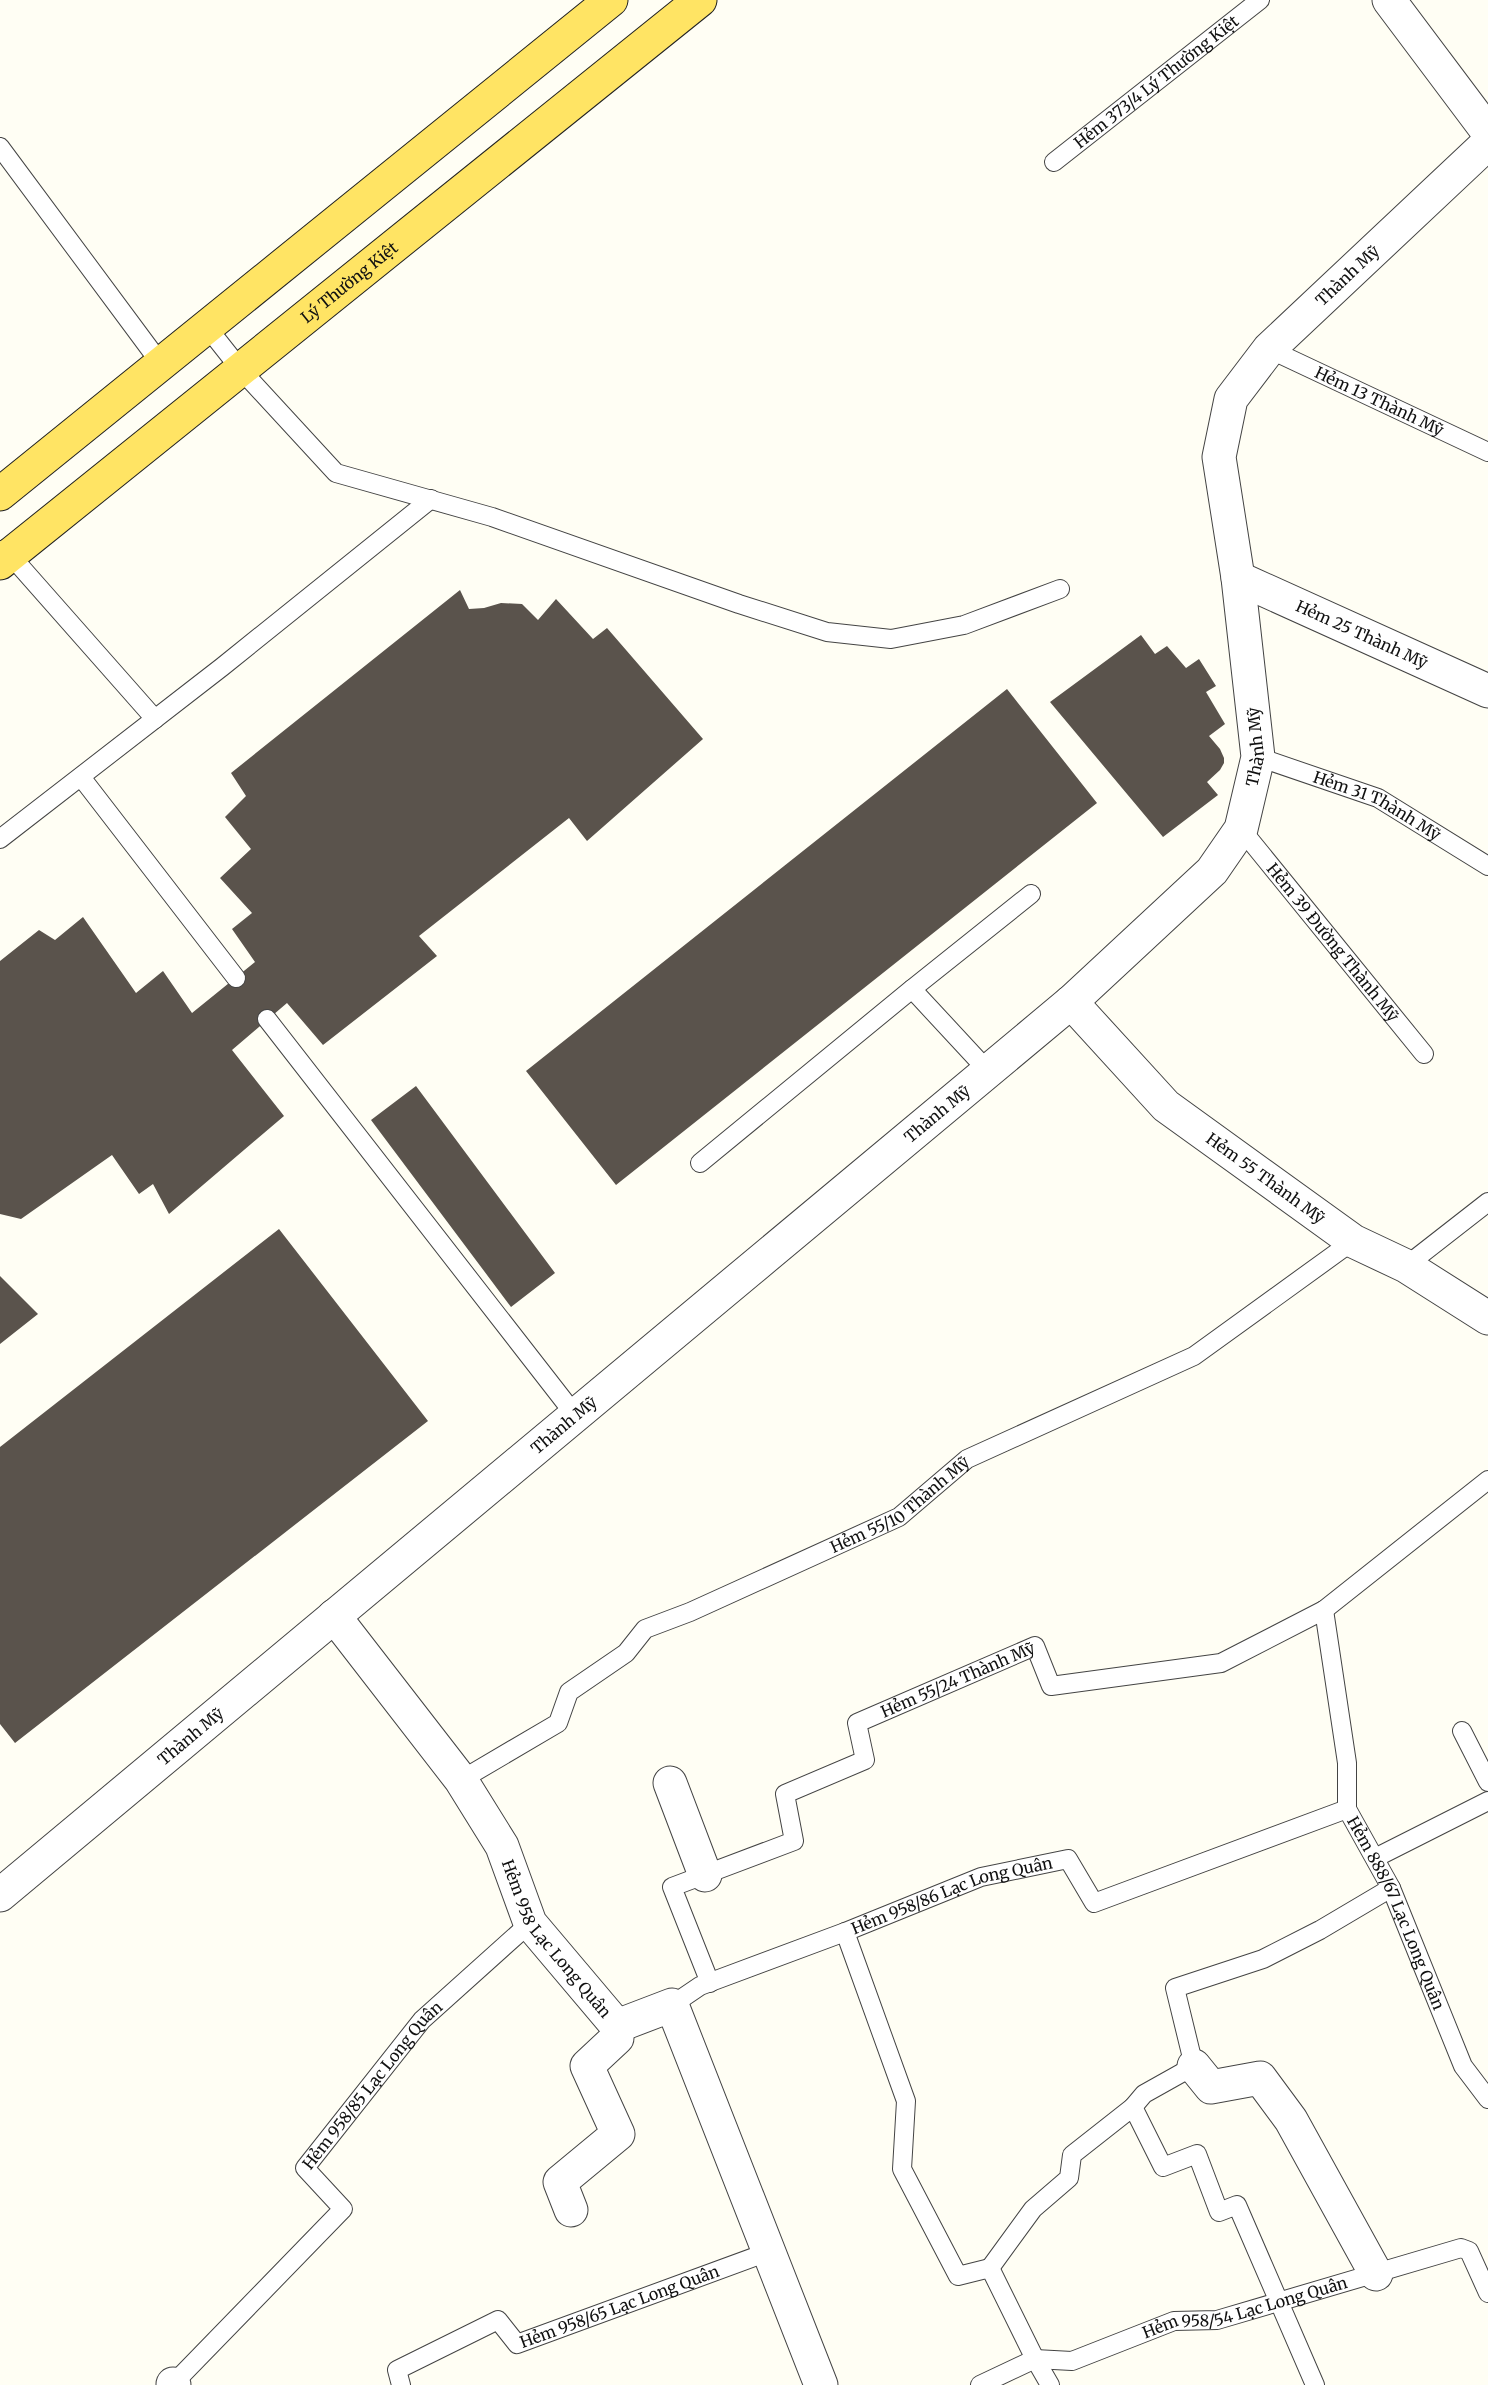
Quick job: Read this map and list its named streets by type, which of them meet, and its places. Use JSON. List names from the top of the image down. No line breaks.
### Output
{"streets":{"main road":["Lý Thường Kiệt"],"street":["Thành Mỹ","Hẻm 25 Thành Mỹ","Hẻm 55 Thành Mỹ","Hẻm 958 Lạc Long Quân"],"lane":["Hẻm 373/4 Lý Thường Kiệt","Hẻm 13 Thành Mỹ","Hẻm 31 Thành Mỹ","Hẻm 39 Đường Thành Mỹ","Hẻm 55/10 Thành Mỹ","Hẻm 55/24 Thành Mỹ","Hẻm 958/86 Lạc Long Quân","Hẻm 888/67 Lạc Long Quân","Hẻm 958/85 Lạc Long Quân","Hẻm 958/65 Lạc Long Quân","Hẻm 958/54 Lạc Long Quân"]},"crossings":[["Thành Mỹ","Hẻm 13 Thành Mỹ"],["Thành Mỹ","Hẻm 25 Thành Mỹ"],["Thành Mỹ","Hẻm 31 Thành Mỹ"],["Thành Mỹ","Hẻm 39 Đường Thành Mỹ"],["Thành Mỹ","Hẻm 55 Thành Mỹ"],["Thành Mỹ","Hẻm 958 Lạc Long Quân"],["Hẻm 55 Thành Mỹ","Hẻm 55/10 Thành Mỹ"],["Hẻm 55/10 Thành Mỹ","Hẻm 958 Lạc Long Quân"],["Hẻm 55/24 Thành Mỹ","Hẻm 958/86 Lạc Long Quân"],["Hẻm 55/24 Thành Mỹ","Hẻm 888/67 Lạc Long Quân"],["Hẻm 958/86 Lạc Long Quân","Hẻm 888/67 Lạc Long Quân"],["Hẻm 958/86 Lạc Long Quân","Hẻm 958 Lạc Long Quân"],["Hẻm 958 Lạc Long Quân","Hẻm 958/85 Lạc Long Quân"]]}
